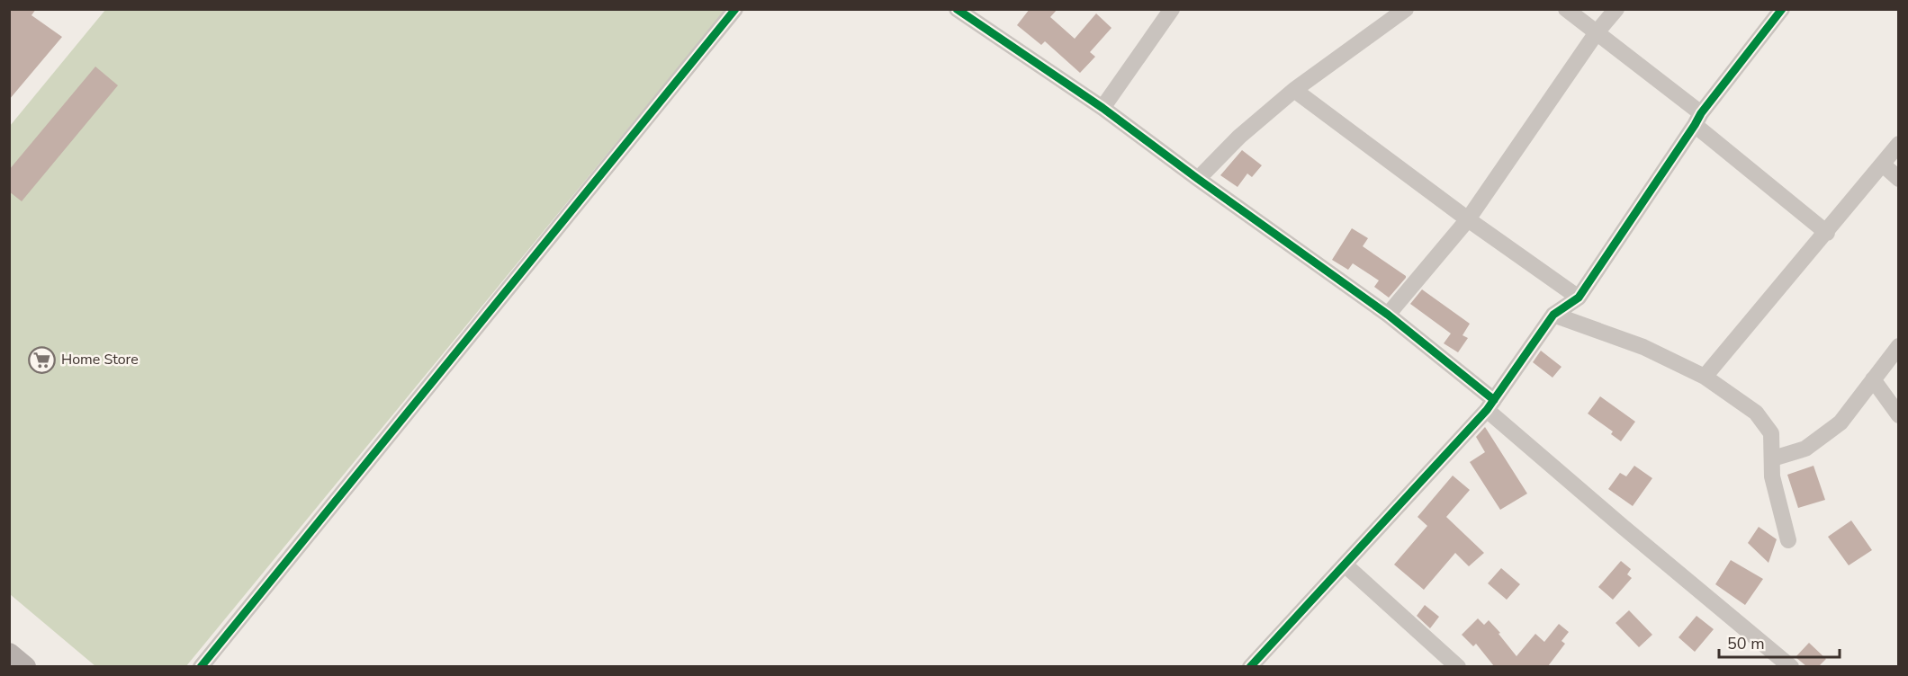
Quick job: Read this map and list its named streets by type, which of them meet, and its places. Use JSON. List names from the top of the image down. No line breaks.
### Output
{"places":{"supermarket":["Home Store"]},"scale_bar":"50 m"}
